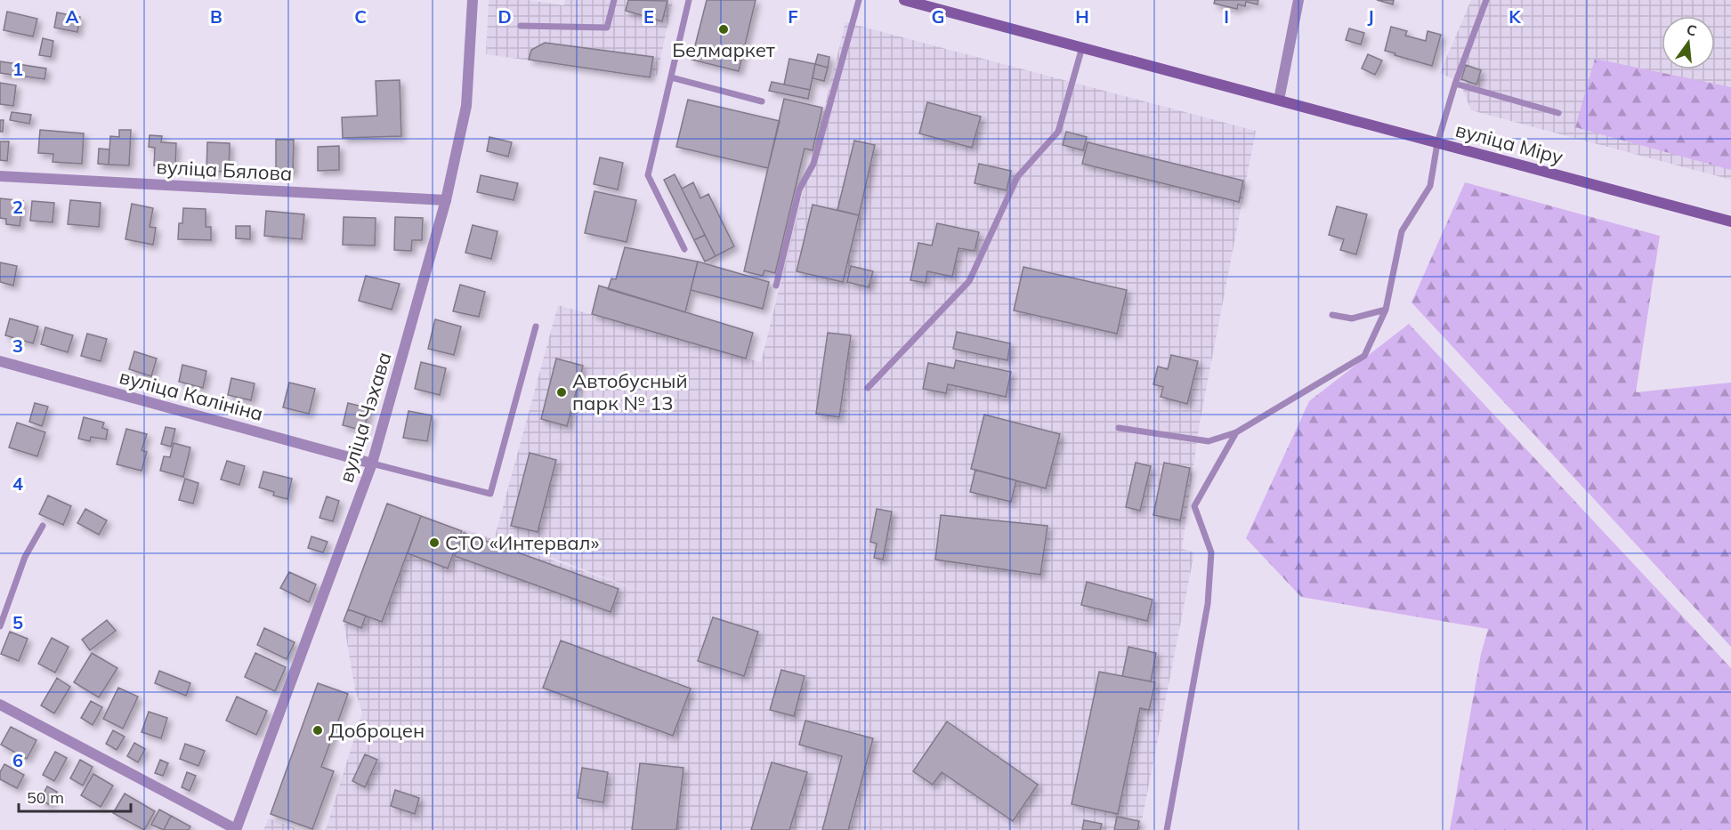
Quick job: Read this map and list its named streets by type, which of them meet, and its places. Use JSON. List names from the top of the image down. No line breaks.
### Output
{"streets":{"main road":["вуліца Міру"],"street":["вуліца Бялова","вуліца Калініна","вуліца Чэхава"]},"crossings":[["вуліца Бялова","вуліца Чэхава"],["вуліца Калініна","вуліца Чэхава"]],"places":["Белмаркет","Автобусный парк № 13","СТО «Интервал»","Доброцен"],"scale_bar":"50 m","north":"top","grid":{"columns":["A","B","C","D","E","F","G","H","I","J","K"],"rows":["1","2","3","4","5","6"]}}
